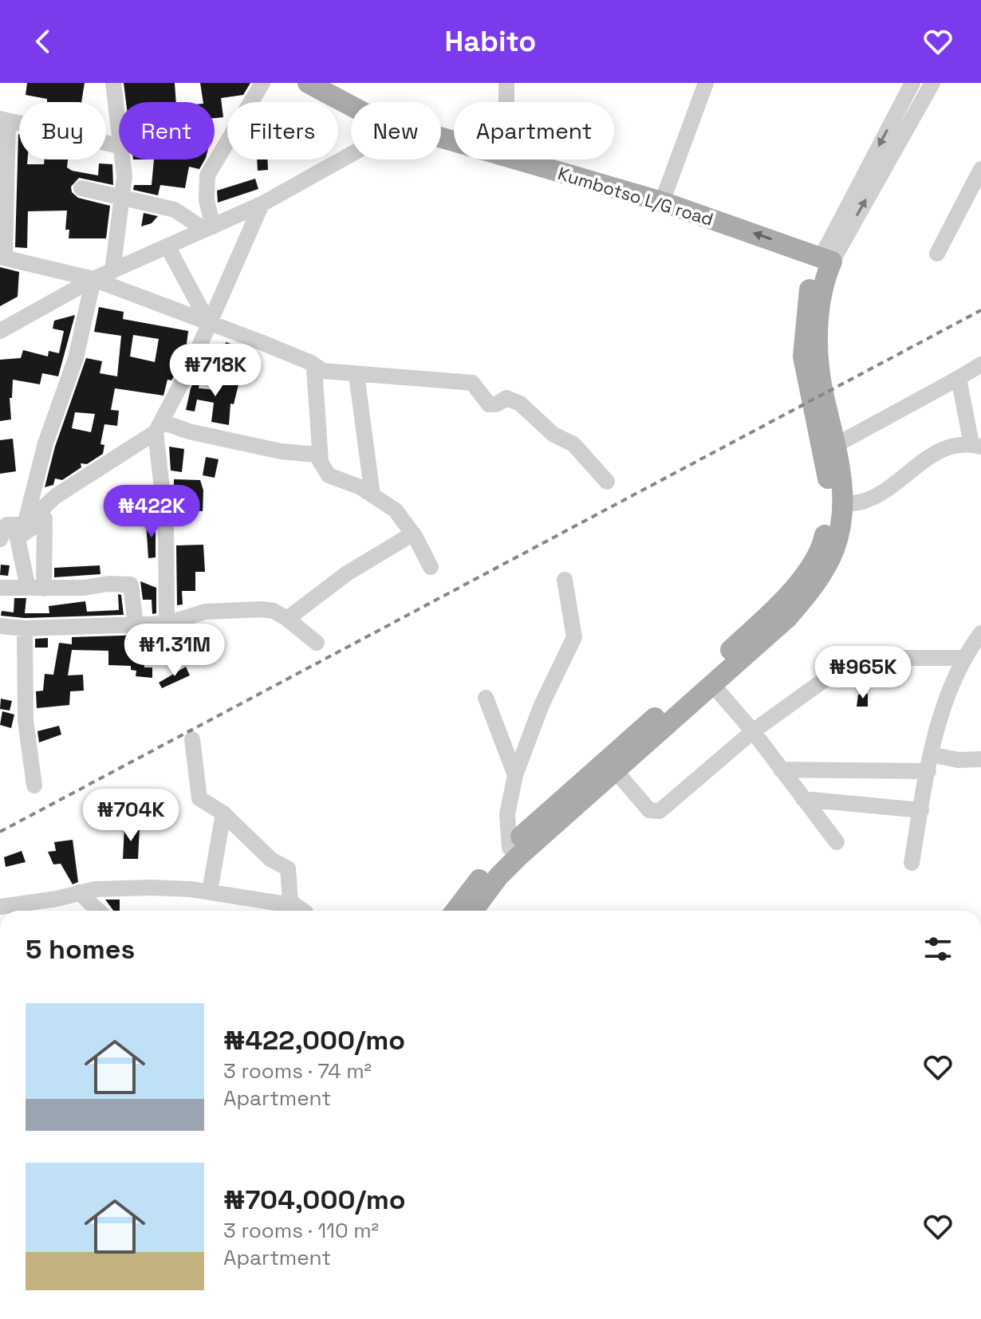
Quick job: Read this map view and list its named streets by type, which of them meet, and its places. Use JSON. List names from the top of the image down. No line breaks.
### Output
{"streets":{"main road":["Kumbotso L/G road"]},"one_way":["Kumbotso L/G road"],"page":{"header":"Habito","chip":["Buy","Rent","Filters","New","Apartment"],"price":["₦718K","₦422K","₦1.31M","₦965K","₦704K"],"heading":"5 homes","list":[{"name":"₦422,000/mo","note":"3 rooms · 74 m² · Apartment"},{"name":"₦704,000/mo","note":"3 rooms · 110 m² · Apartment"}]}}
